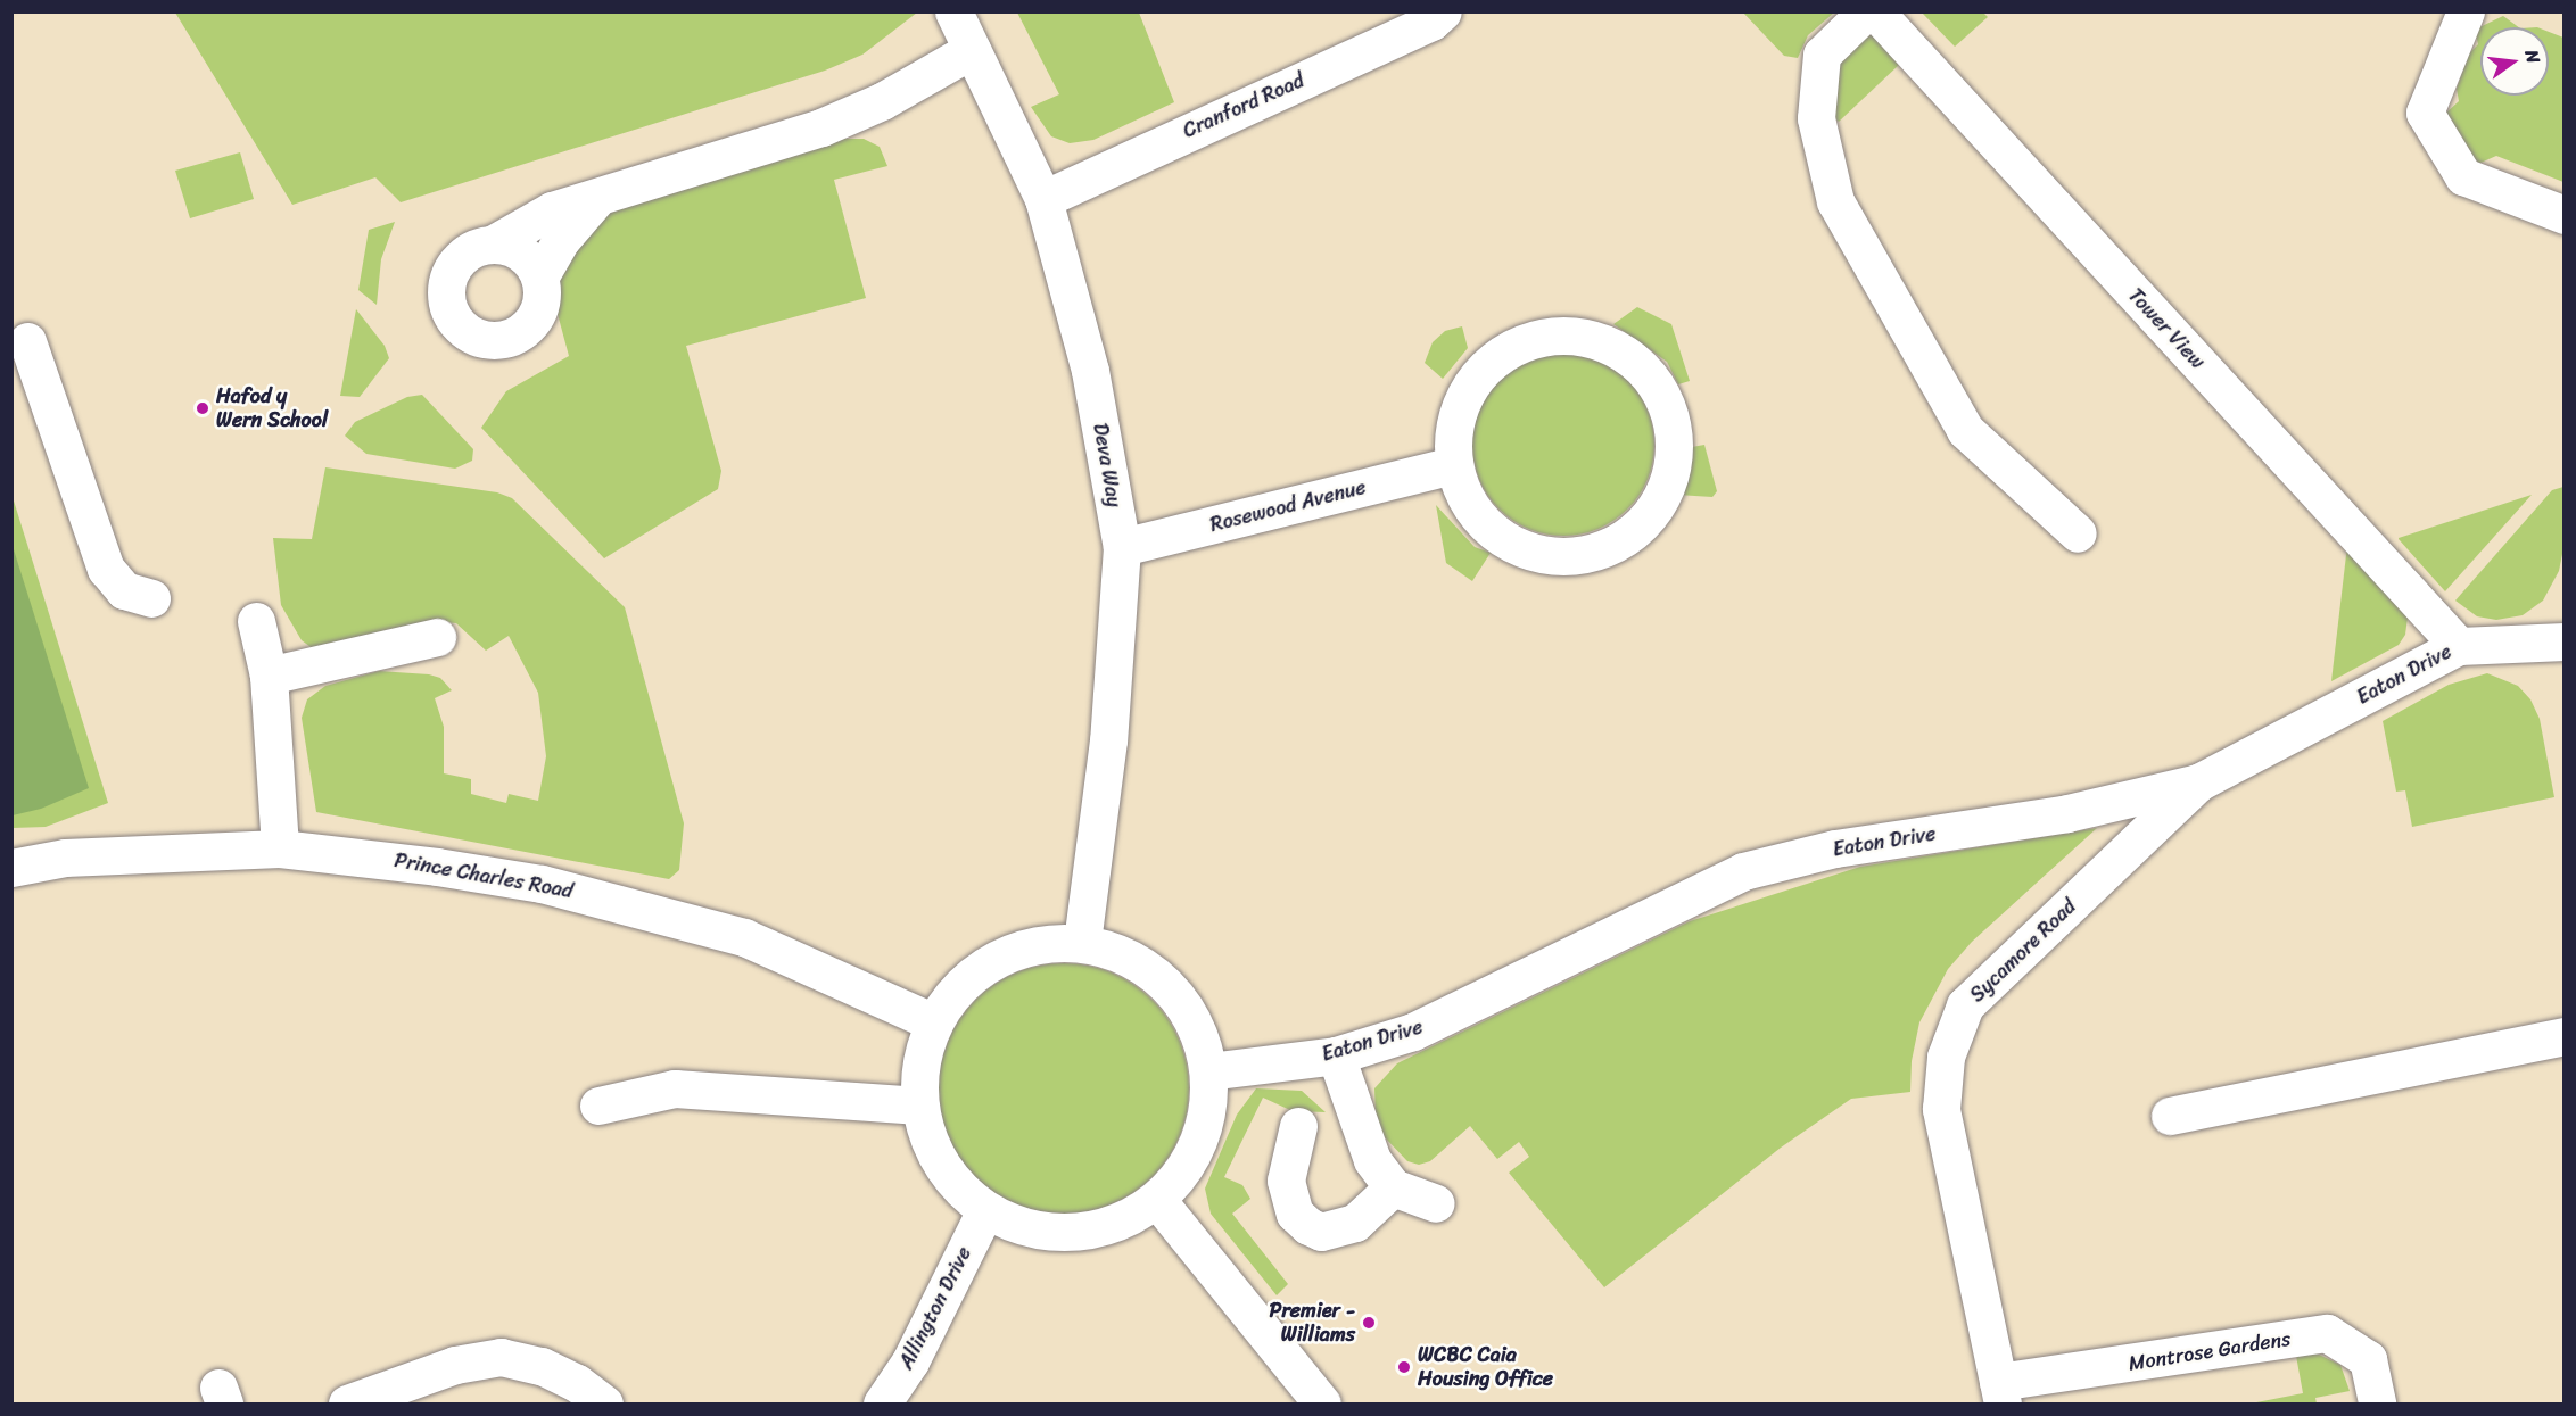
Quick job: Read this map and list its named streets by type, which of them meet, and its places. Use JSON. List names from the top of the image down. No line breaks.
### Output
{"streets":{"street":["Cranford Road","Tower View","Deva Way","Rosewood Avenue","Eaton Drive","Prince Charles Road","Sycamore Road","Allington Drive","Montrose Gardens"]},"crossings":[["Cranford Road","Deva Way"],["Tower View","Eaton Drive"],["Deva Way","Rosewood Avenue"],["Eaton Drive","Sycamore Road"],["Sycamore Road","Montrose Gardens"]],"places":["Hafod y Wern School","Premier - Williams","WCBC Caia Housing Office"],"north":"right"}
